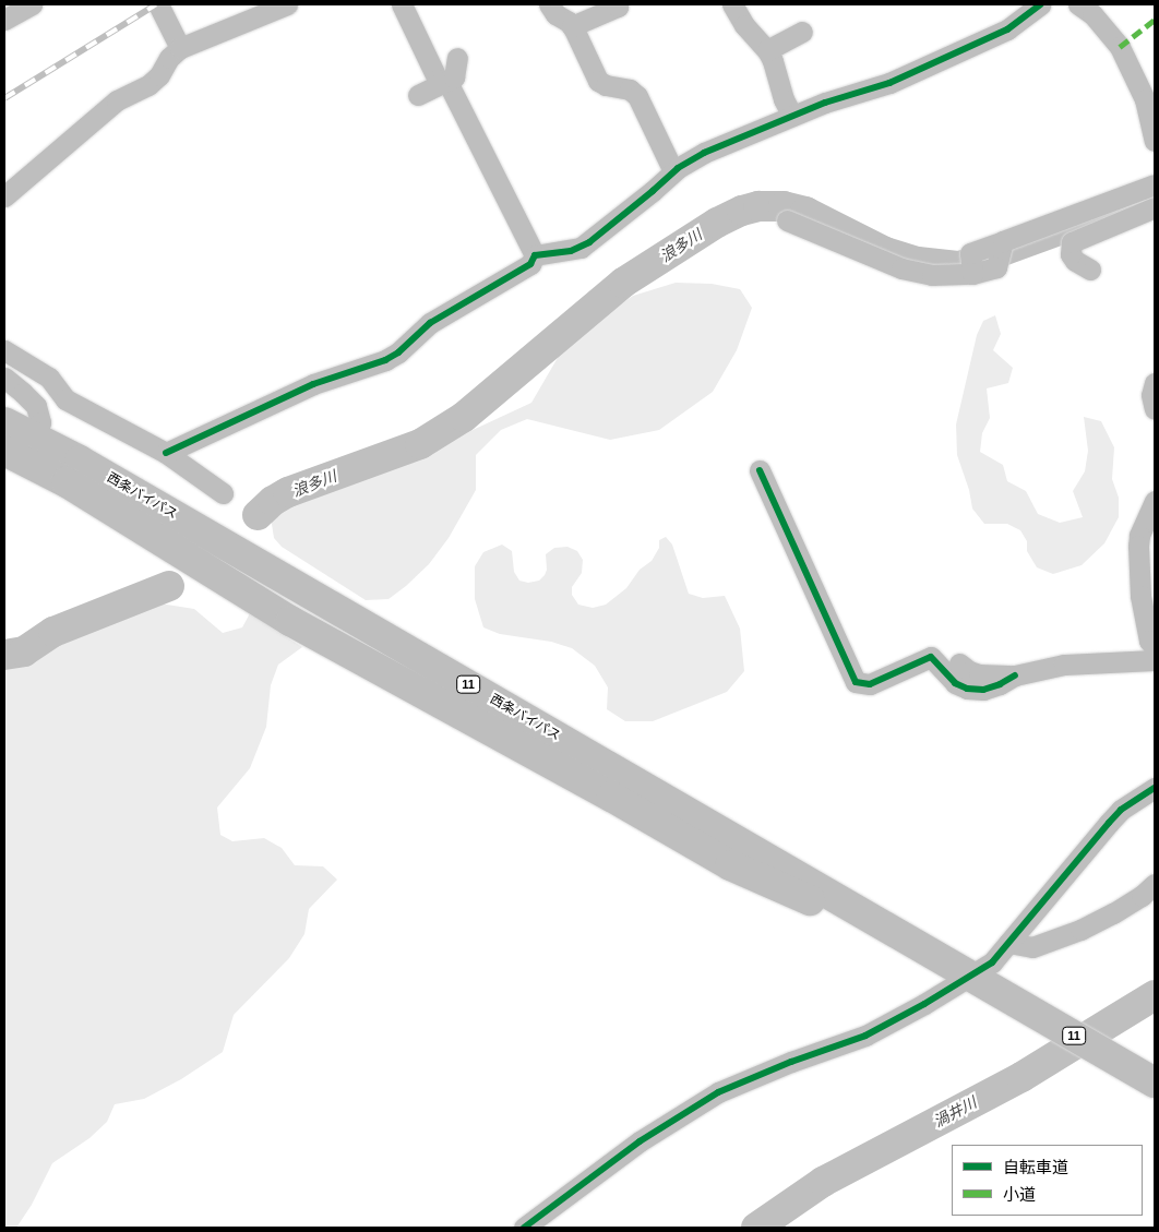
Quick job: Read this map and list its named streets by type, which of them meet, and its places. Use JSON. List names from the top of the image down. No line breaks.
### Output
{"streets":{"highway":["西条バイパス","11"]},"water":["浪多川","渦井川"],"legend":["自転車道","小道"]}
